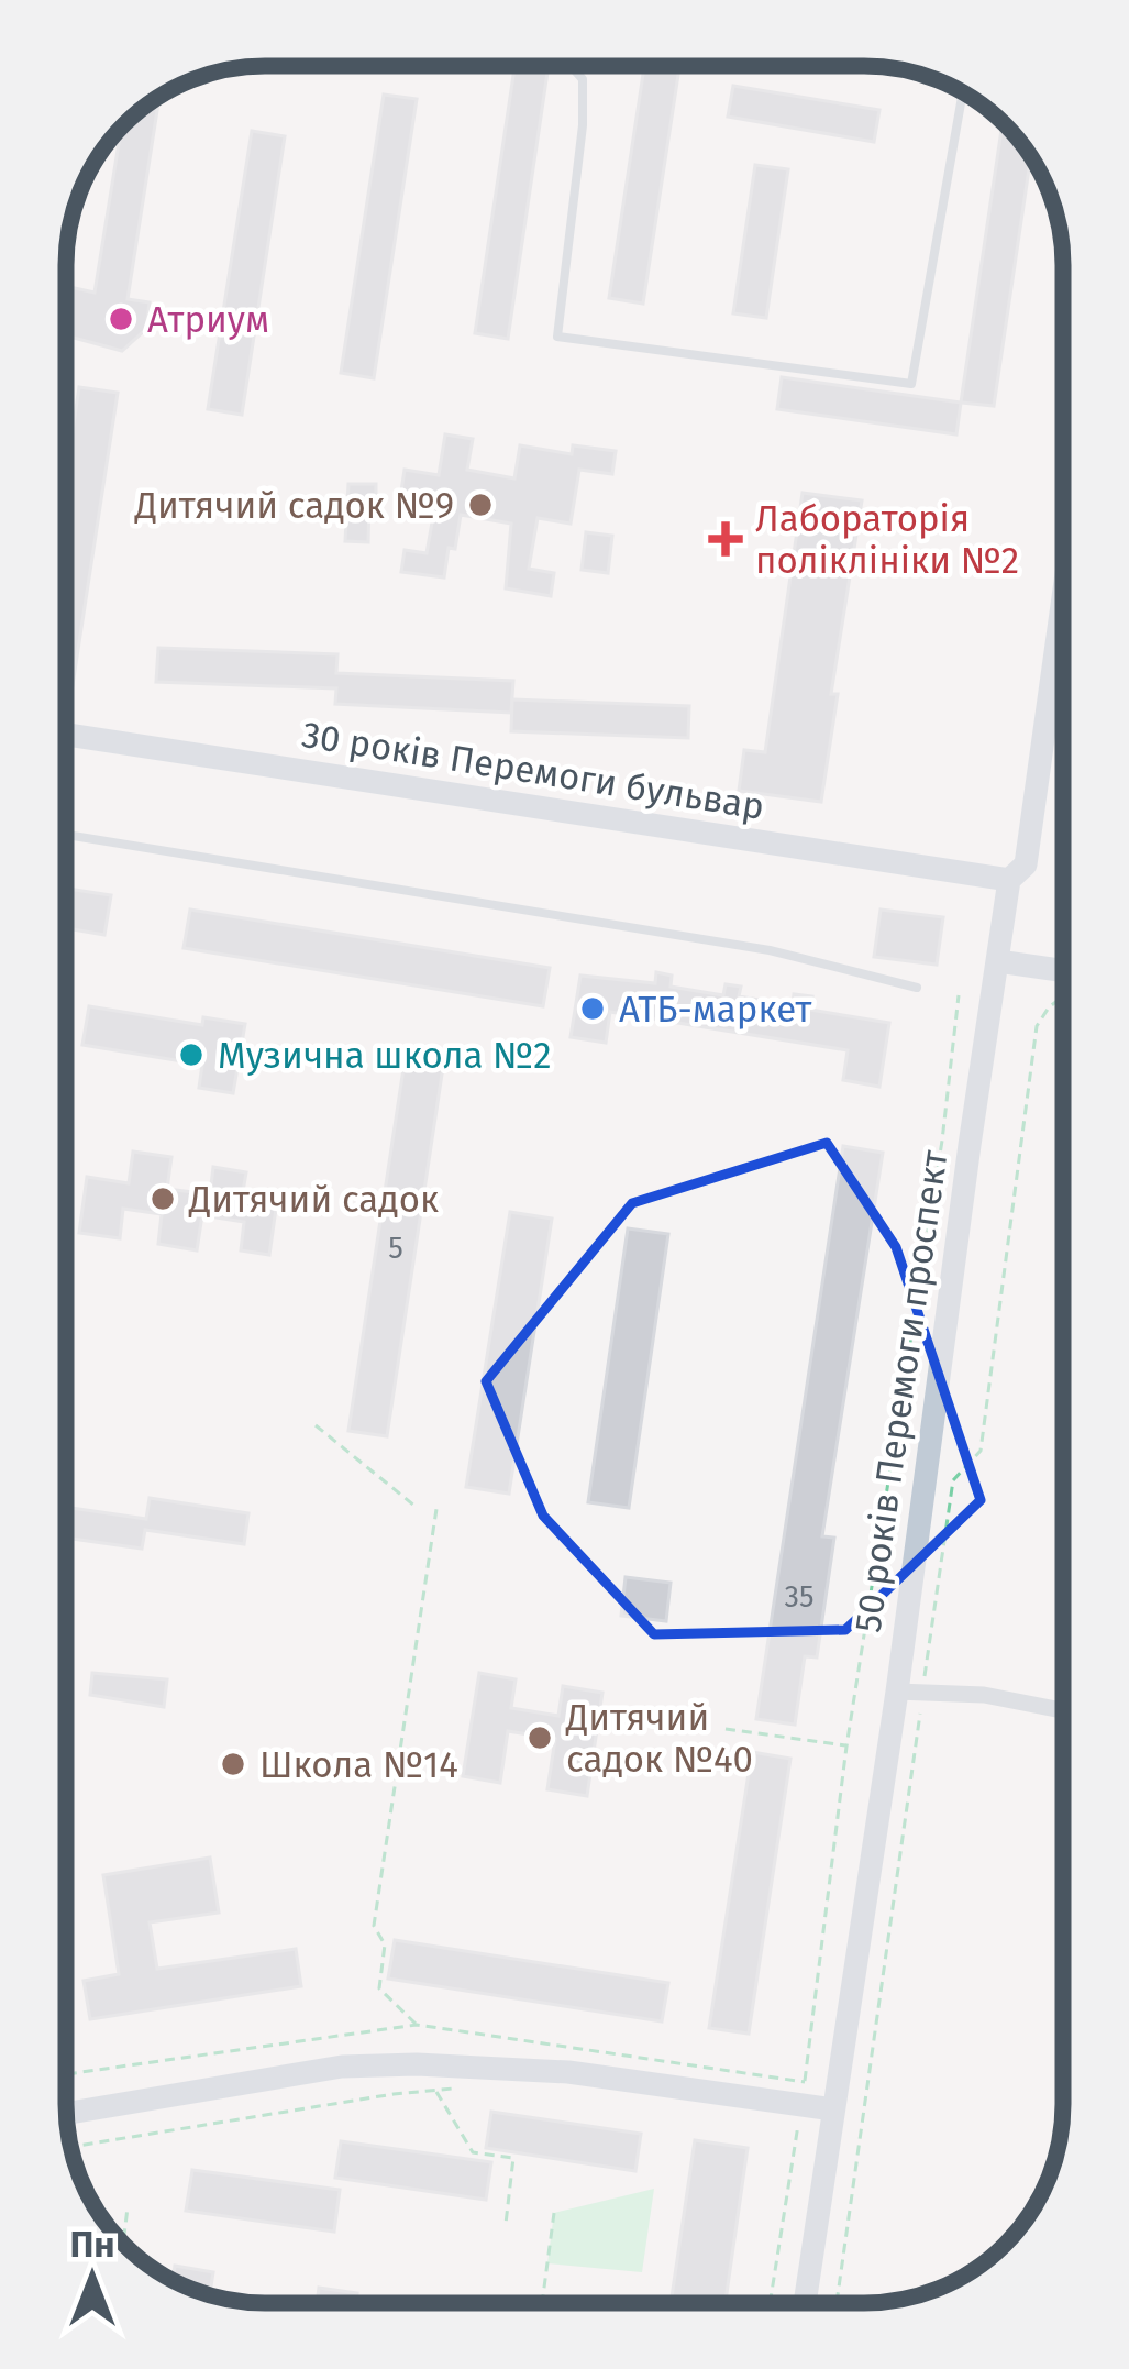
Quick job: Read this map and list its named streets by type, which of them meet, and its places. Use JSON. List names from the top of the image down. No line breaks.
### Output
{"streets":{"main road":["30 років Перемоги бульвар","50 років Перемоги проспект"]},"crossings":[["30 років Перемоги бульвар","50 років Перемоги проспект"]],"places":{"other":["Атриум","Дитячий садок №9","АТБ-маркет","Музична школа №2","Дитячий садок","Дитячий садок №40","Школа №14"],"health":["Лабораторія поліклініки №2"]},"house_numbers":["5","35"],"north":"top"}
